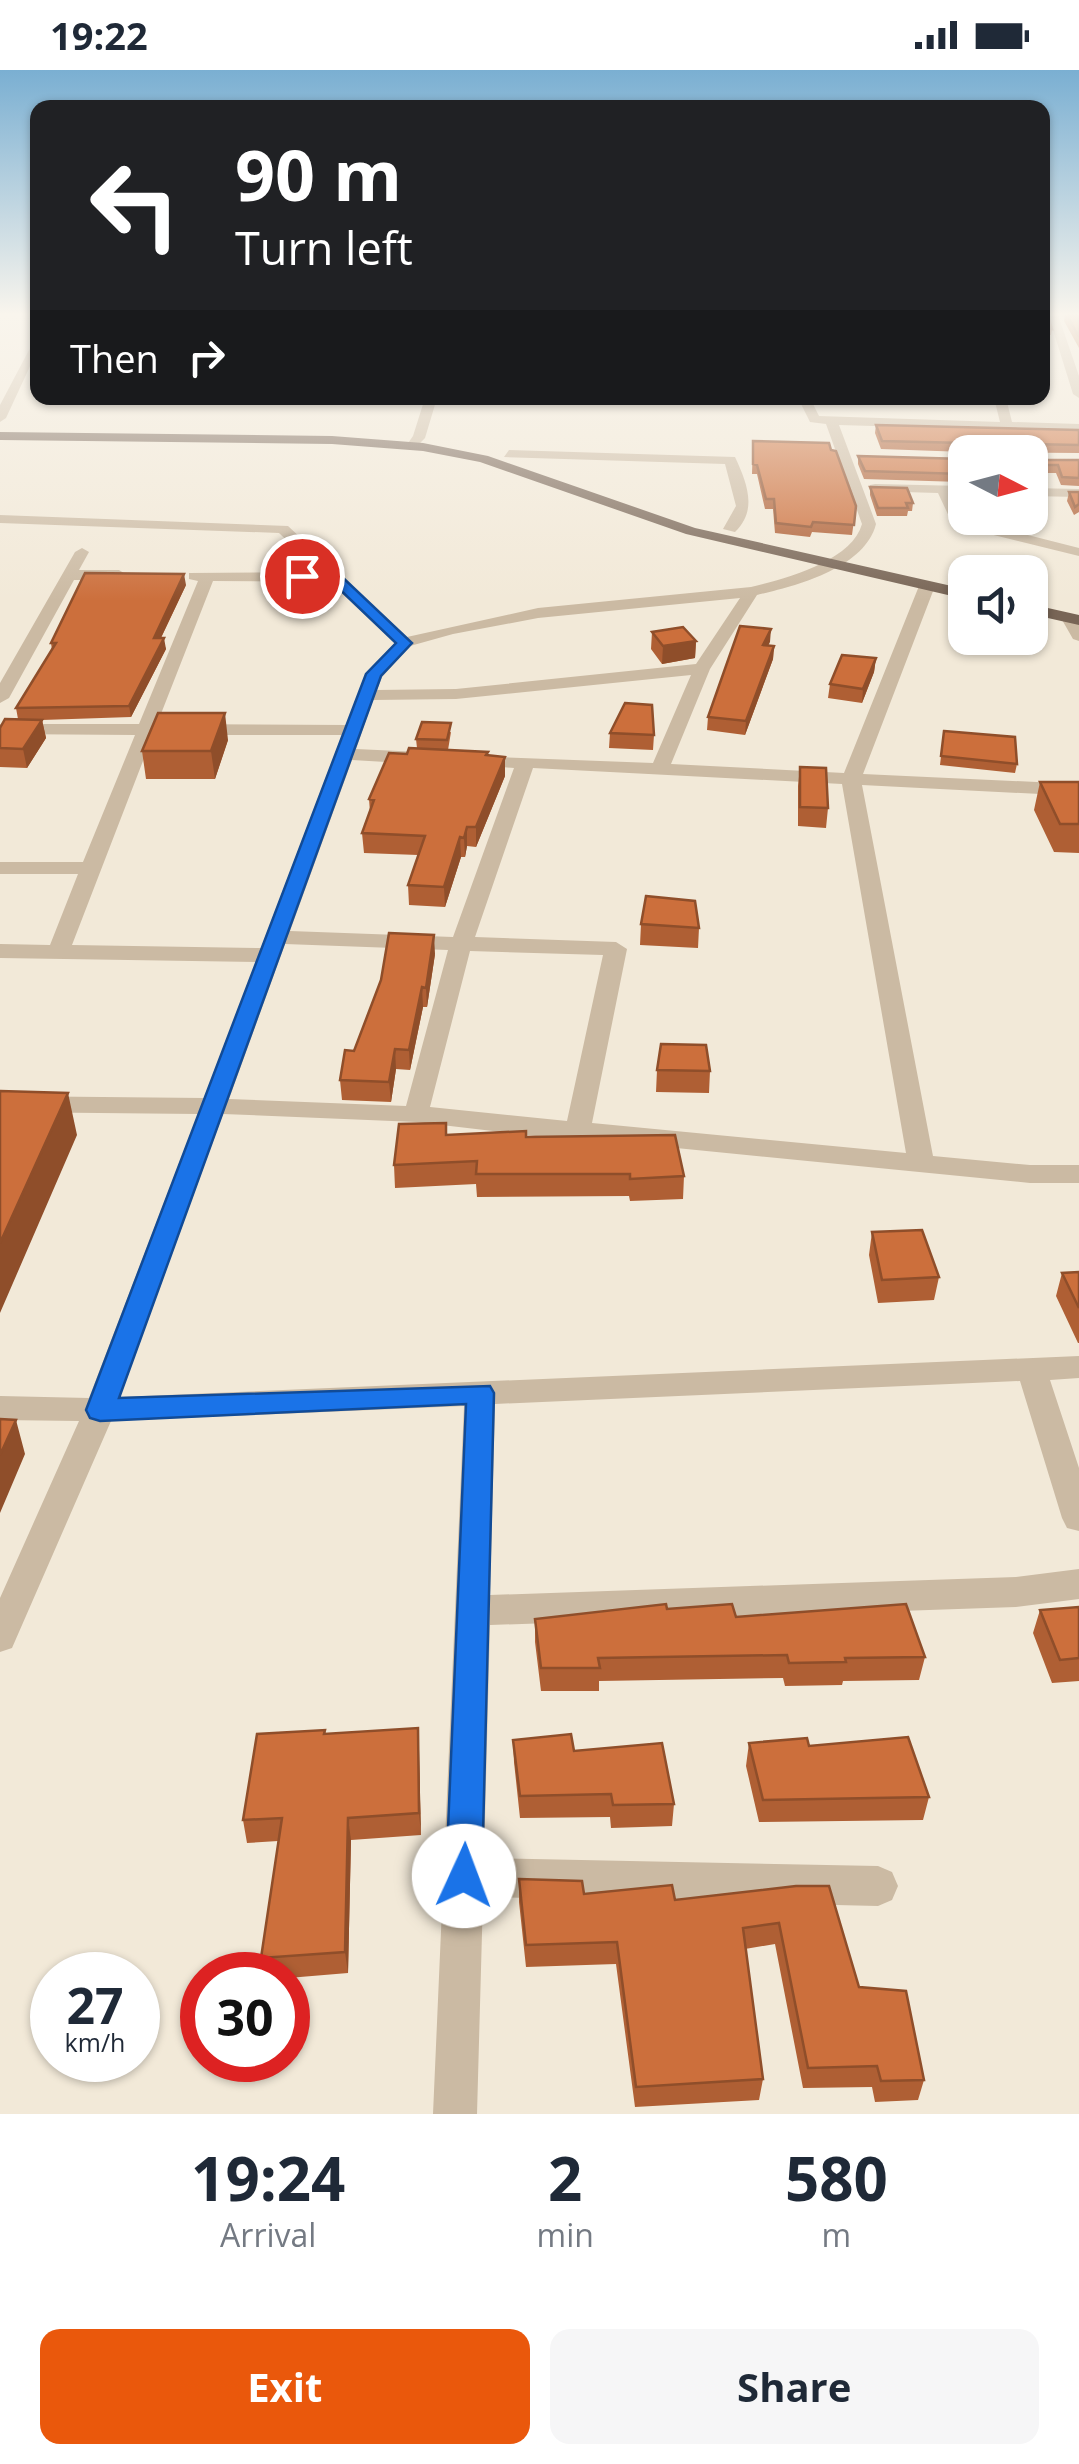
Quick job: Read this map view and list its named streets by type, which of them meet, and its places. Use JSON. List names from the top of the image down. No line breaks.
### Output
{"north":"right","page":{"status":"19:22","turn":["90 m","Turn left"],"then":"Then","speed":"27 km/h","limit":"30","eta":["19:24","Arrival","2","min","580","m"],"buttons":["Exit","Share"]}}
